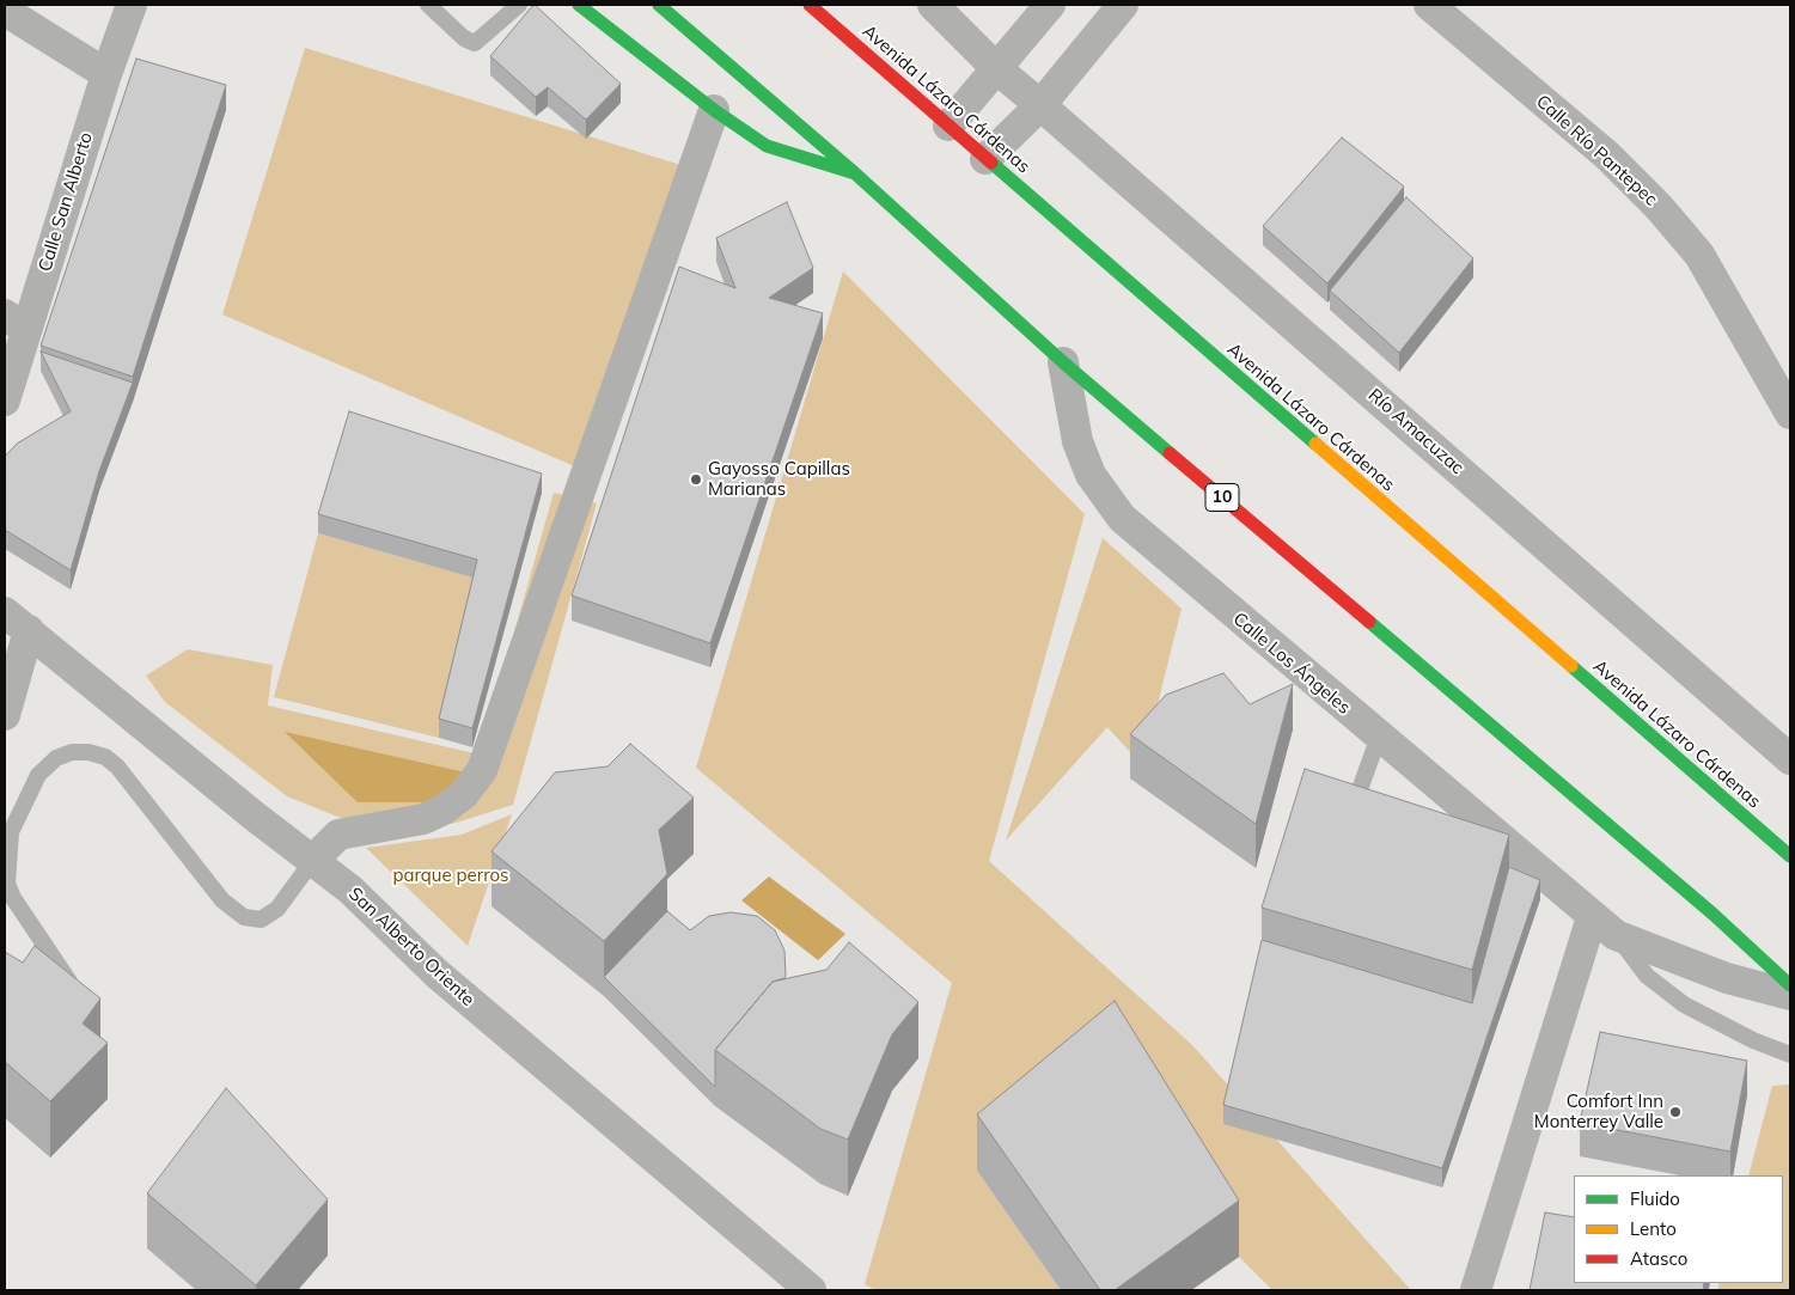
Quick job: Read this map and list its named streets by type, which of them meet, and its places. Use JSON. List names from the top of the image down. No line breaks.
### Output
{"streets":{"main road":["Avenida Lázaro Cárdenas","10"],"street":["Calle Río Pantepec","Calle San Alberto","Río Amacuzac","Calle Los Ángeles","San Alberto Oriente"]},"crossings":[["10","Calle Los Ángeles"]],"parks":["parque perros"],"places":["Gayosso Capillas Marianas","Comfort Inn Monterrey Valle"],"legend":["Fluido","Lento","Atasco"]}
